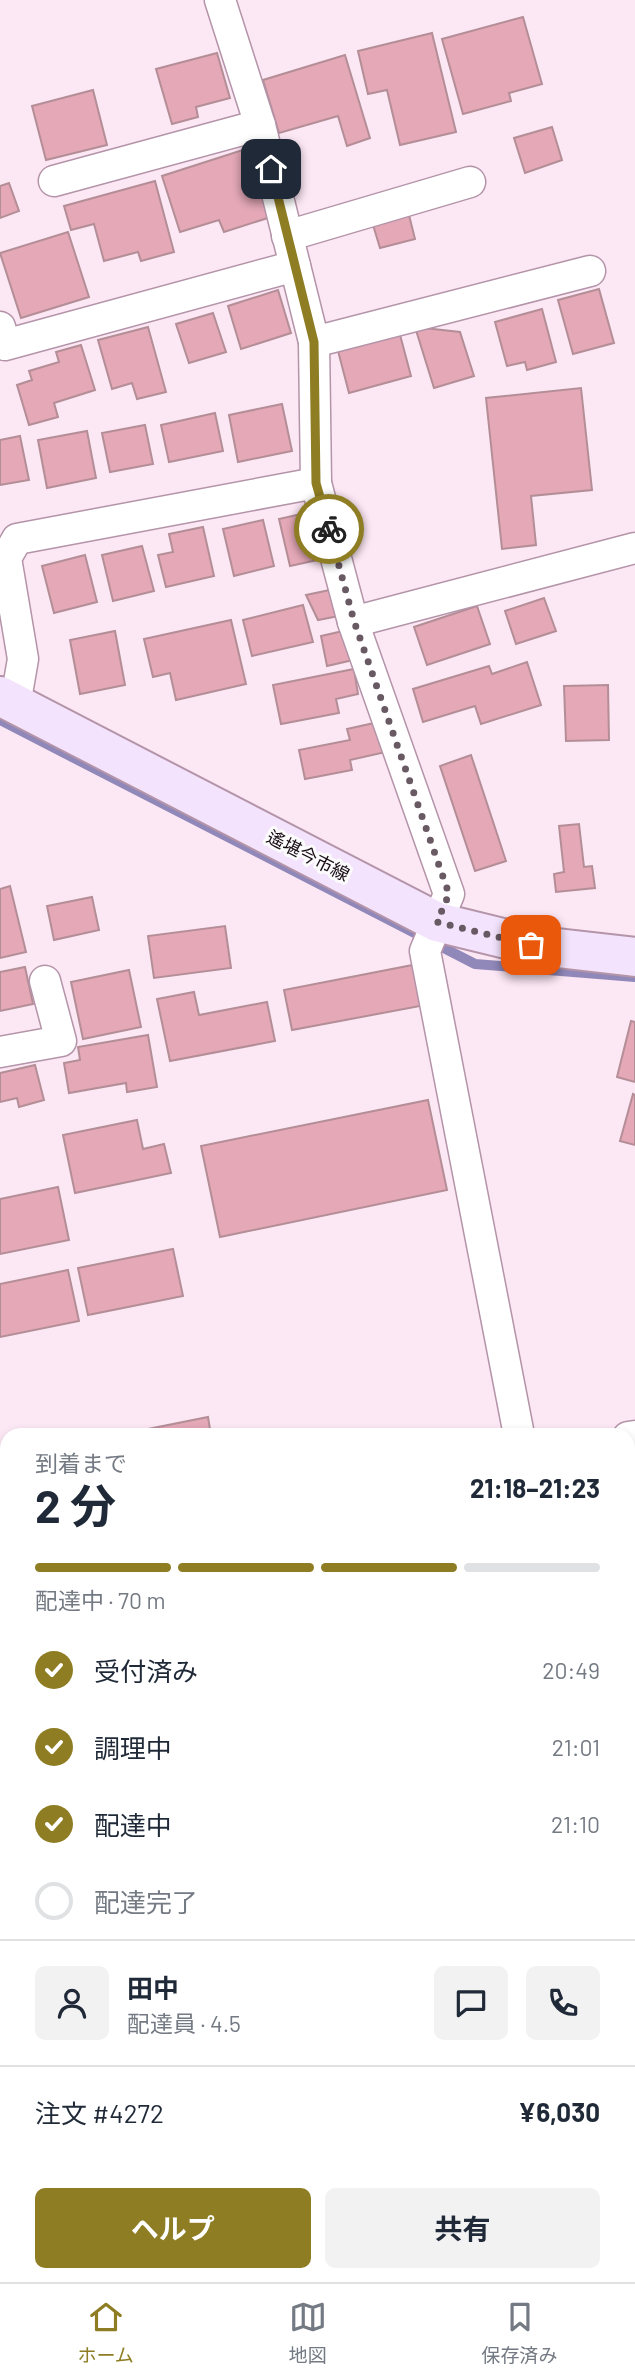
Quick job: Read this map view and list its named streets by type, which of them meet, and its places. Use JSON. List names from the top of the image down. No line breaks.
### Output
{"streets":{"main road":["遙堪今市線"]},"page":{"heading":["2 分","到着まで","21:18–21:23"],"panel":["田中","配達員 · 4.5","注文 #4272","¥6,030"],"bar":"配達中 · 70 m","list":[["受付済み","20:49"],["調理中","21:01"],["配達中","21:10"],"配達完了"],"buttons":["ヘルプ","共有"],"tabs":["ホーム","地図","保存済み"]}}
